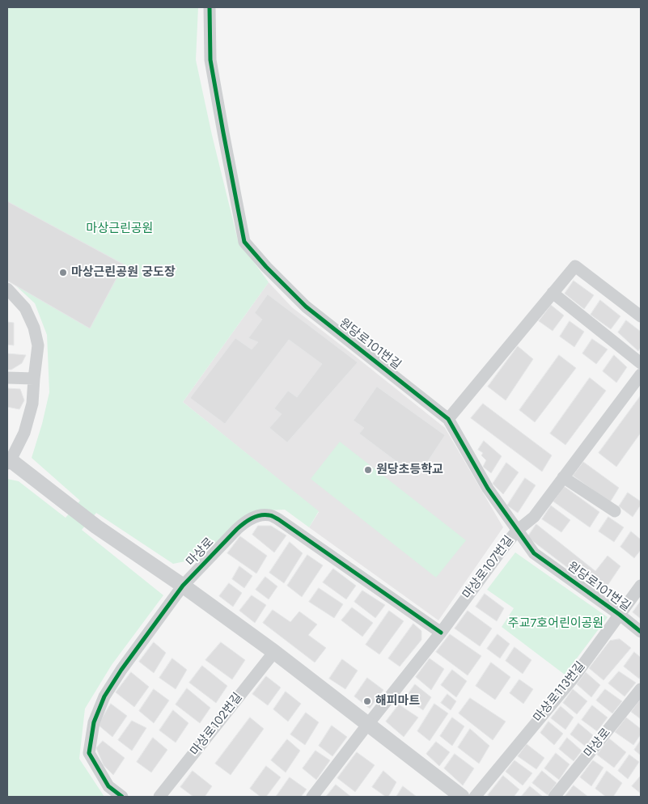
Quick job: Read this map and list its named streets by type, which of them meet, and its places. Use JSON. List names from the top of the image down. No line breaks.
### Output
{"streets":{"street":["원당로101번길","마상로","마상로107번길","마상로113번길","마상로102번길"]},"crossings":[["원당로101번길","마상로107번길"],["원당로101번길","마상로113번길"],["마상로","마상로107번길"]],"parks":["마상근린공원","주교7호어린이공원"],"places":["마상근린공원 궁도장","원당초등학교","해피마트"]}
